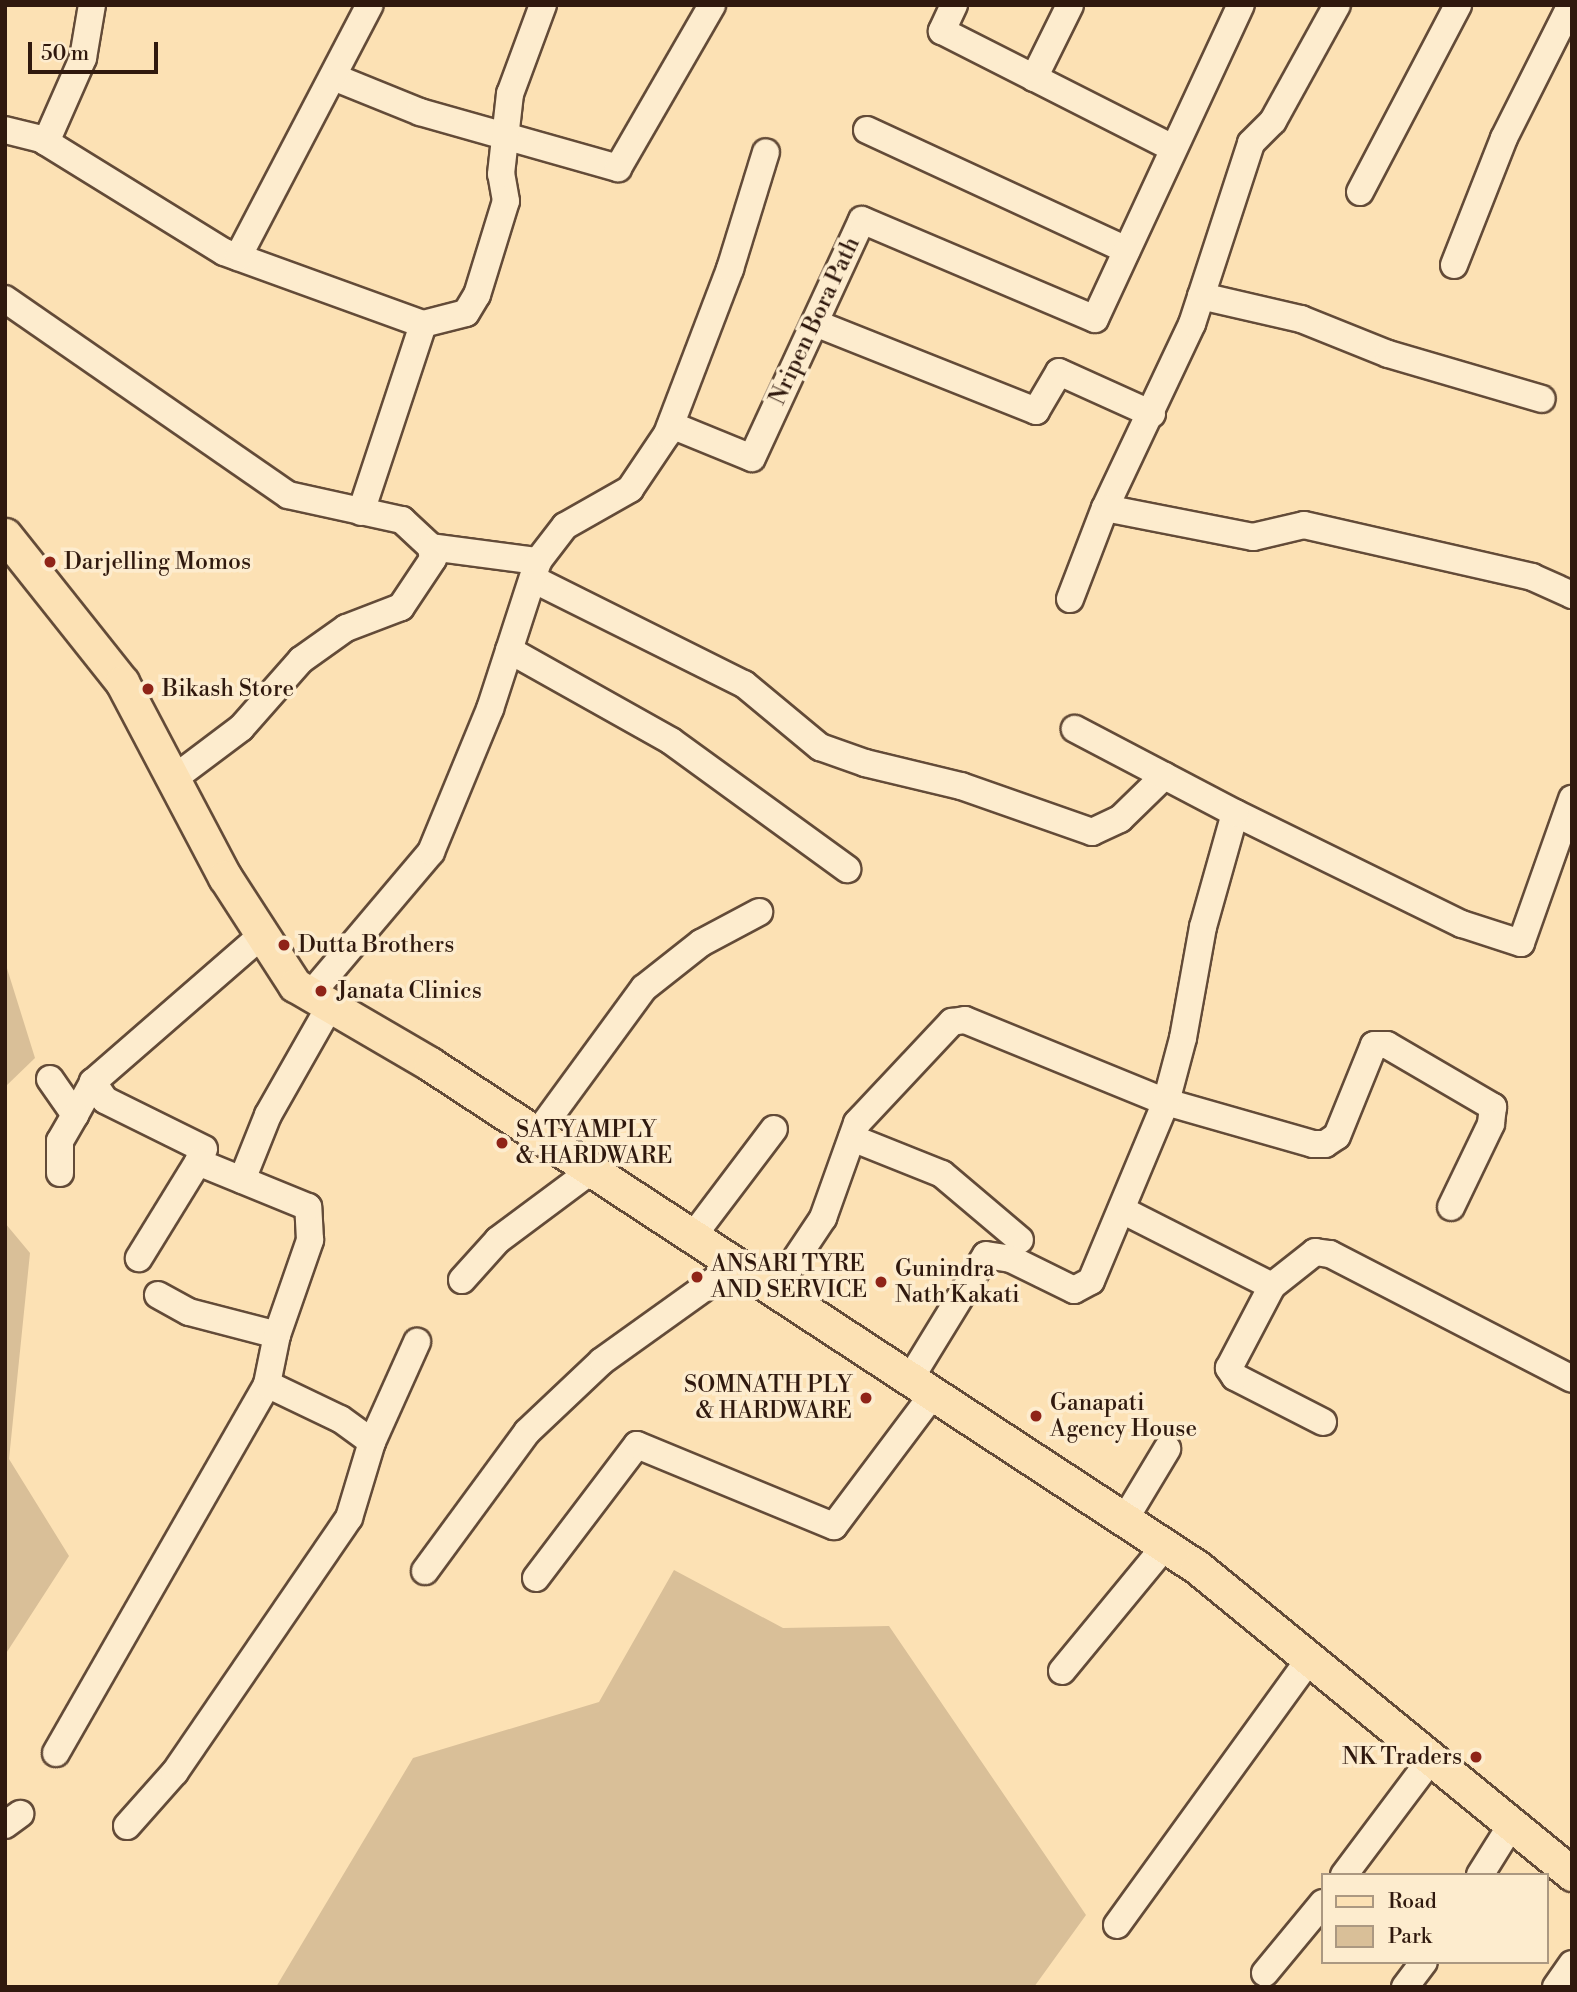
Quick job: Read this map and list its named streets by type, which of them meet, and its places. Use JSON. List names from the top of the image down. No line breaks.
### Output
{"streets":{"street":["Nripen Bora Path"]},"places":["Darjelling Momos","Bikash Store","Dutta Brothers","Janata Clinics","SATYAMPLY & HARDWARE","ANSARI TYRE AND SERVICE","Gunindra Nath Kakati","SOMNATH PLY & HARDWARE","Ganapati Agency House","NK Traders"],"legend":["Road","Park"],"scale_bar":"50 m"}
